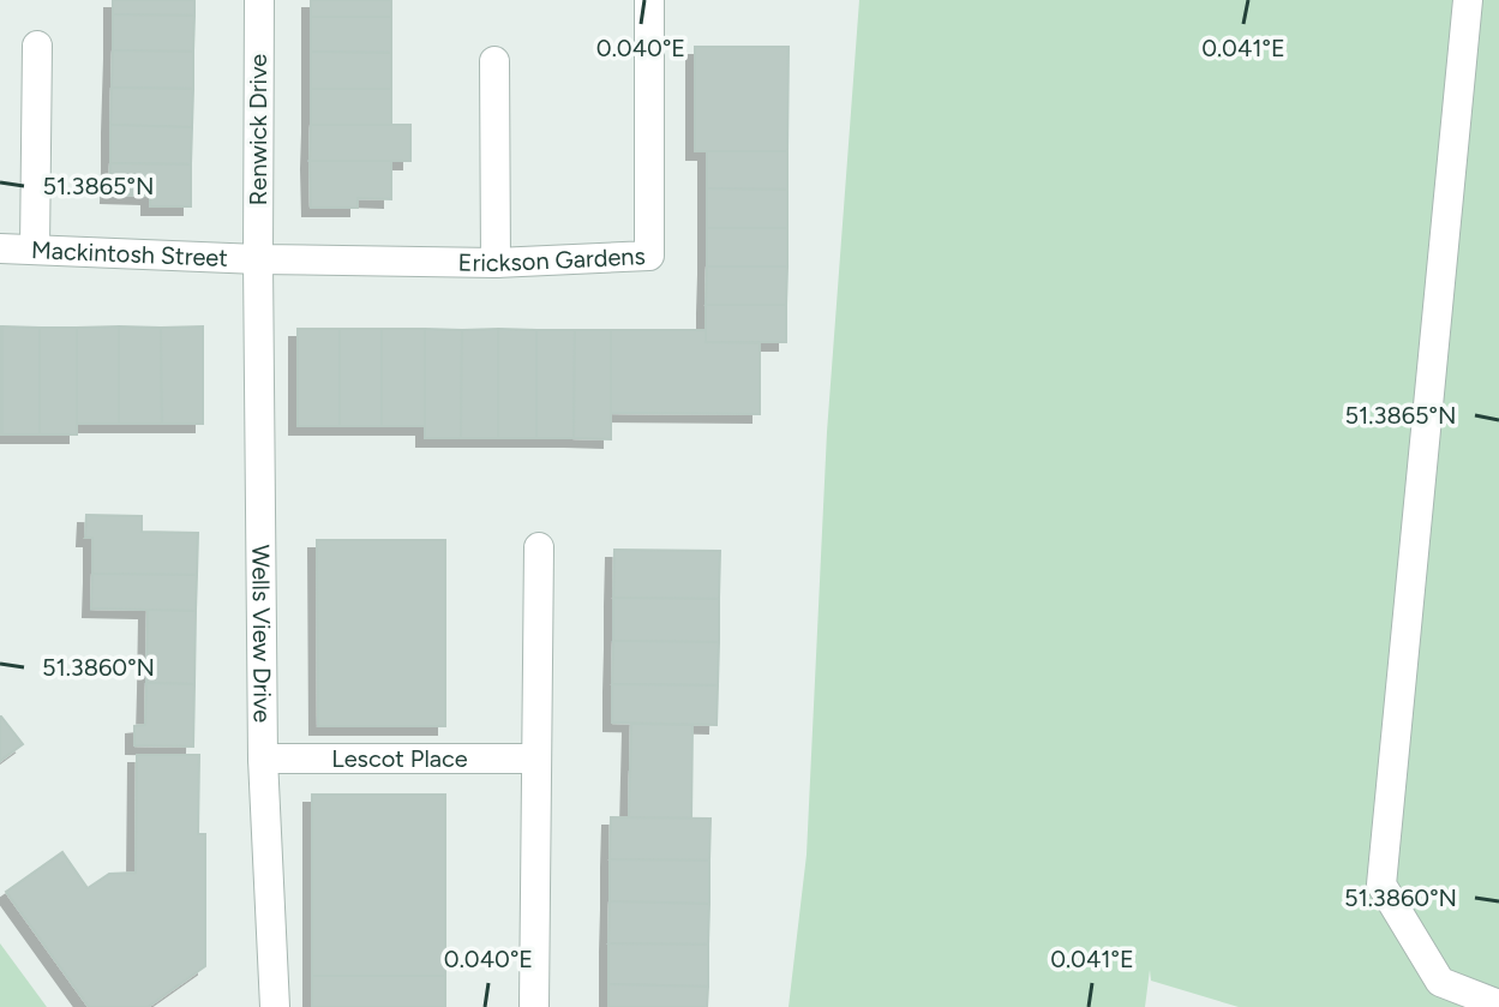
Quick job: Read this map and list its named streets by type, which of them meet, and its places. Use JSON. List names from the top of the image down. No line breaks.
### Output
{"streets":{"street":["Renwick Drive","Mackintosh Street","Erickson Gardens","Wells View Drive","Lescot Place"]},"crossings":[["Renwick Drive","Mackintosh Street"],["Renwick Drive","Erickson Gardens"],["Renwick Drive","Wells View Drive"],["Mackintosh Street","Erickson Gardens"],["Mackintosh Street","Wells View Drive"],["Erickson Gardens","Wells View Drive"],["Wells View Drive","Lescot Place"]],"coordinates":["0.040°E","0.041°E","51.3865°N","51.3860°N"]}
